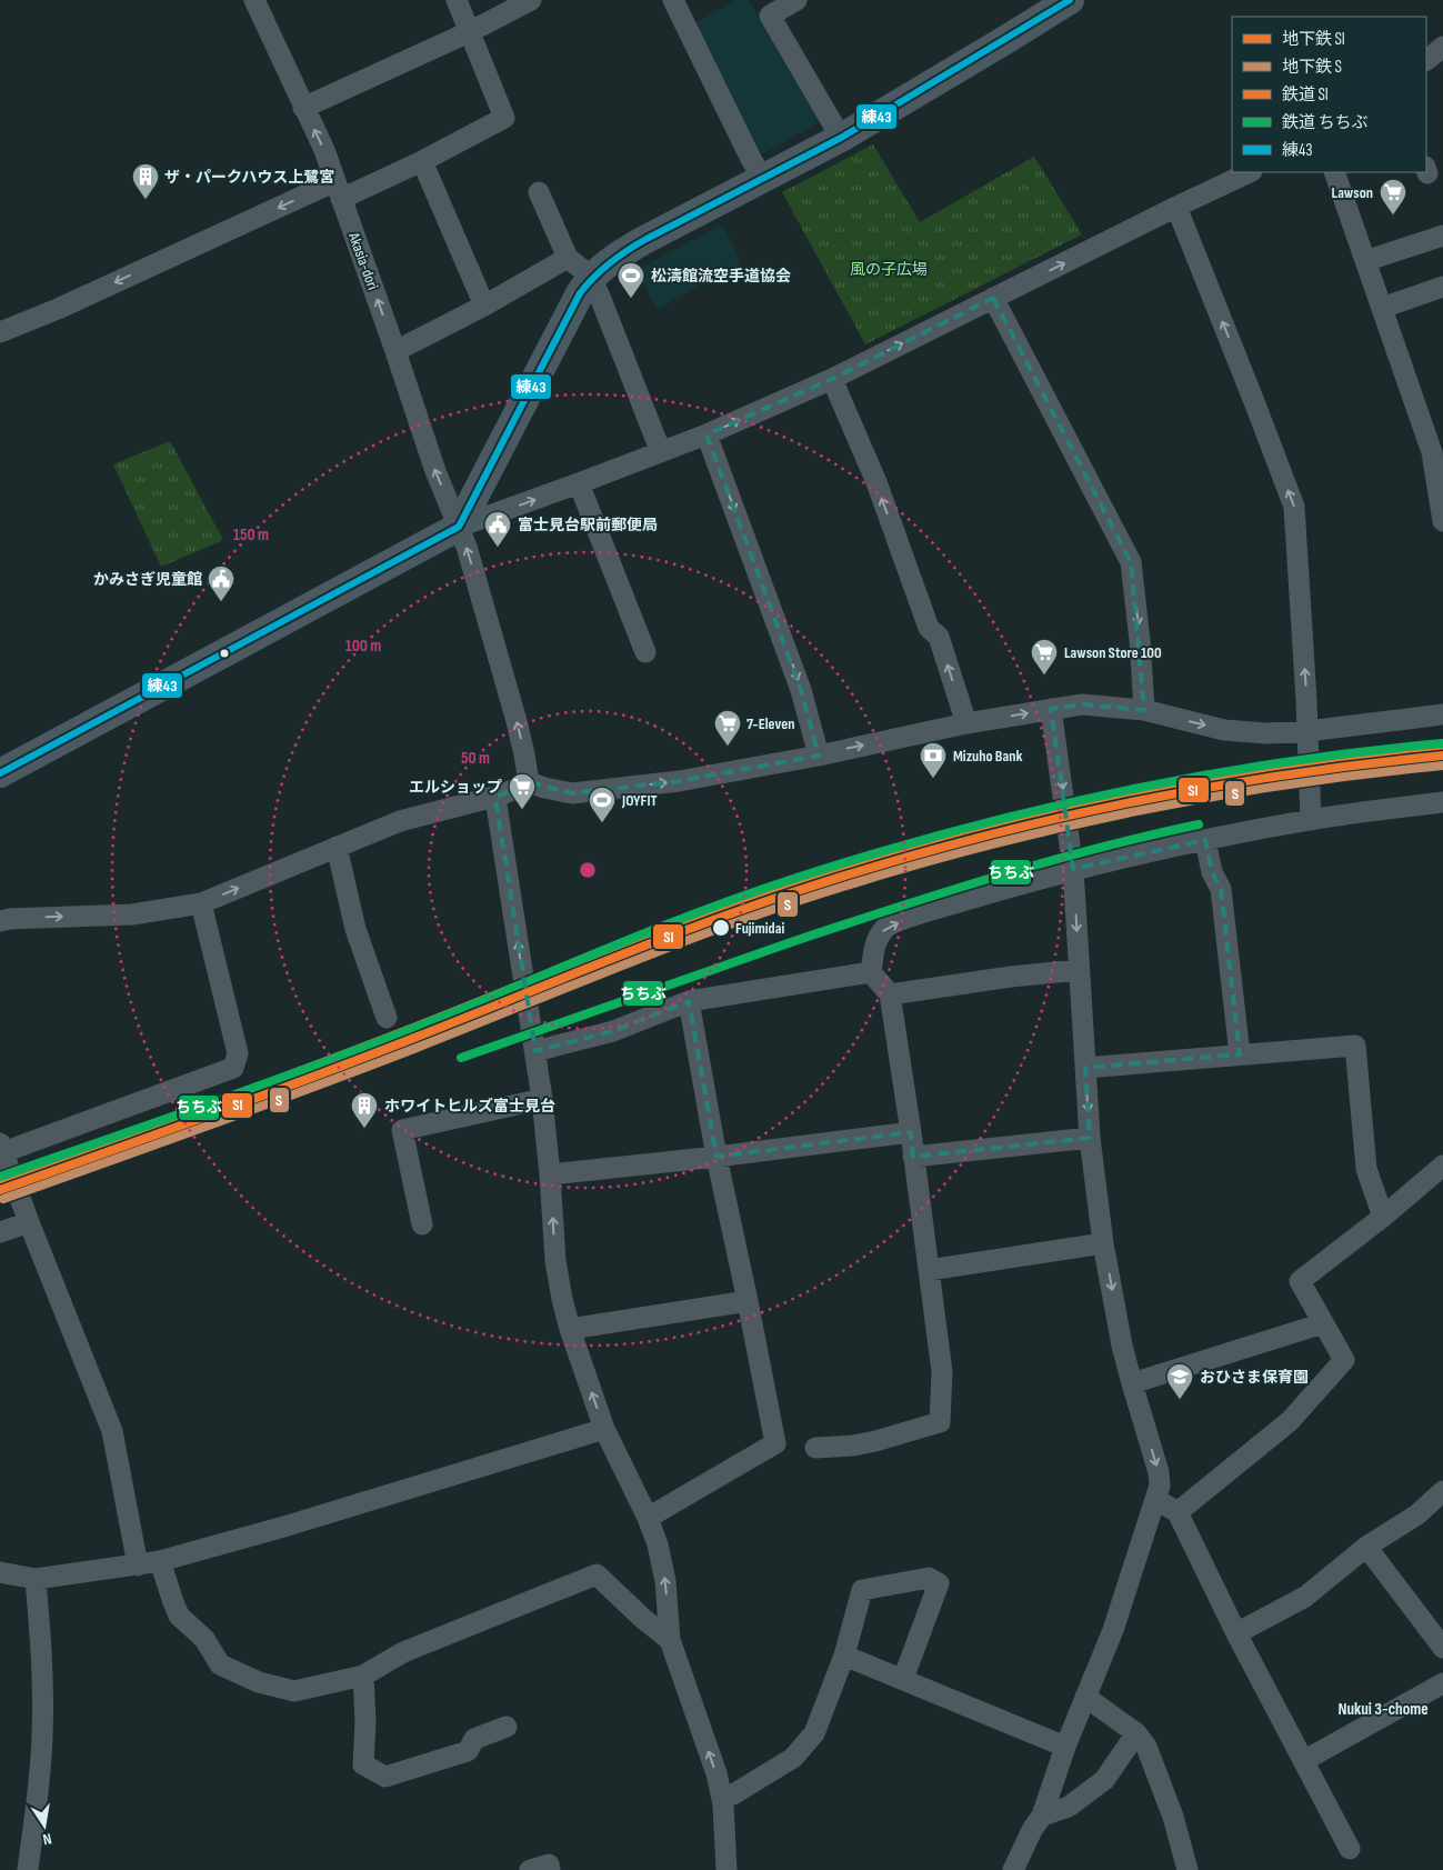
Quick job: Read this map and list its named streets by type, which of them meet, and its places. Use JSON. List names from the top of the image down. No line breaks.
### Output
{"streets":{"street":["Akasia-dori"]},"districts":["Nukui 3-chome"],"parks":["風の子広場"],"places":{"building":["ザ・パークハウス上鷺宮","ホワイトヒルズ富士見台"],"supermarket":["Lawson","Lawson Store 100","7-Eleven","エルショップ"],"sports":["松濤館流空手道協会","JOYFIT"],"public building":["富士見台駅前郵便局","かみさぎ児童館"],"bank":["Mizuho Bank"],"other":["Fujimidai"],"school or university":["おひさま保育園"]},"lines":["transit line 練43","rail line ちちぶ","rail line SI","metro line SI","metro line S"],"legend":["地下鉄 SI","地下鉄 S","鉄道 SI","鉄道 ちちぶ","練43"],"north":"bottom","rings":["150 m","100 m","50 m"]}
